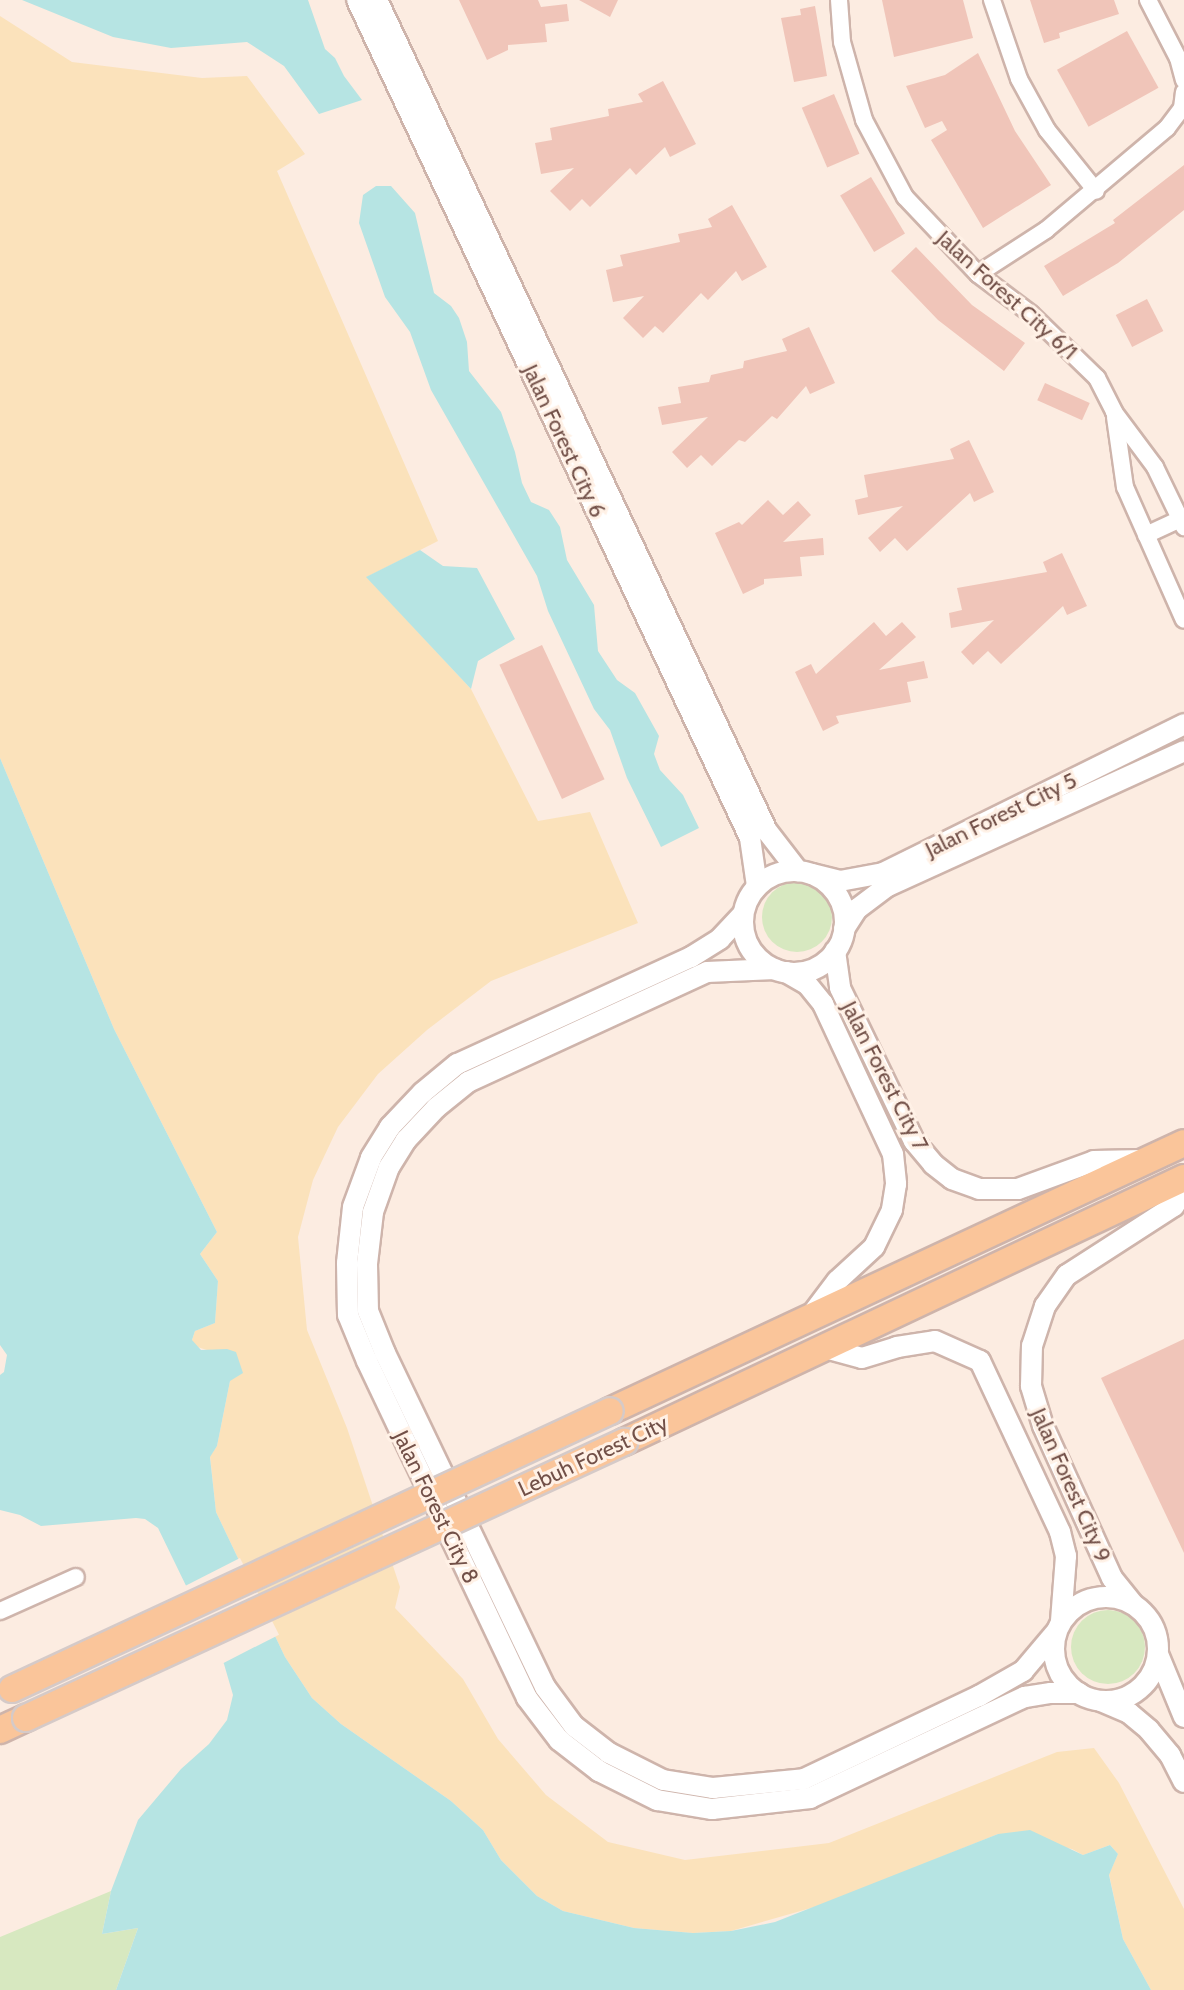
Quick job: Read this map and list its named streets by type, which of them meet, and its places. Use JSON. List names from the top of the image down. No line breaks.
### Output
{"streets":{"main road":["Lebuh Forest City"],"street":["Jalan Forest City 6/1","Jalan Forest City 6","Jalan Forest City 5","Jalan Forest City 7","Jalan Forest City 9","Jalan Forest City 8"]},"crossings":[["Jalan Forest City 6","Jalan Forest City 5"],["Jalan Forest City 6","Jalan Forest City 7"],["Jalan Forest City 6","Jalan Forest City 8"],["Jalan Forest City 5","Jalan Forest City 7"],["Jalan Forest City 5","Jalan Forest City 8"],["Jalan Forest City 7","Lebuh Forest City"],["Jalan Forest City 7","Jalan Forest City 8"],["Lebuh Forest City","Jalan Forest City 9"],["Jalan Forest City 9","Jalan Forest City 8"]]}
